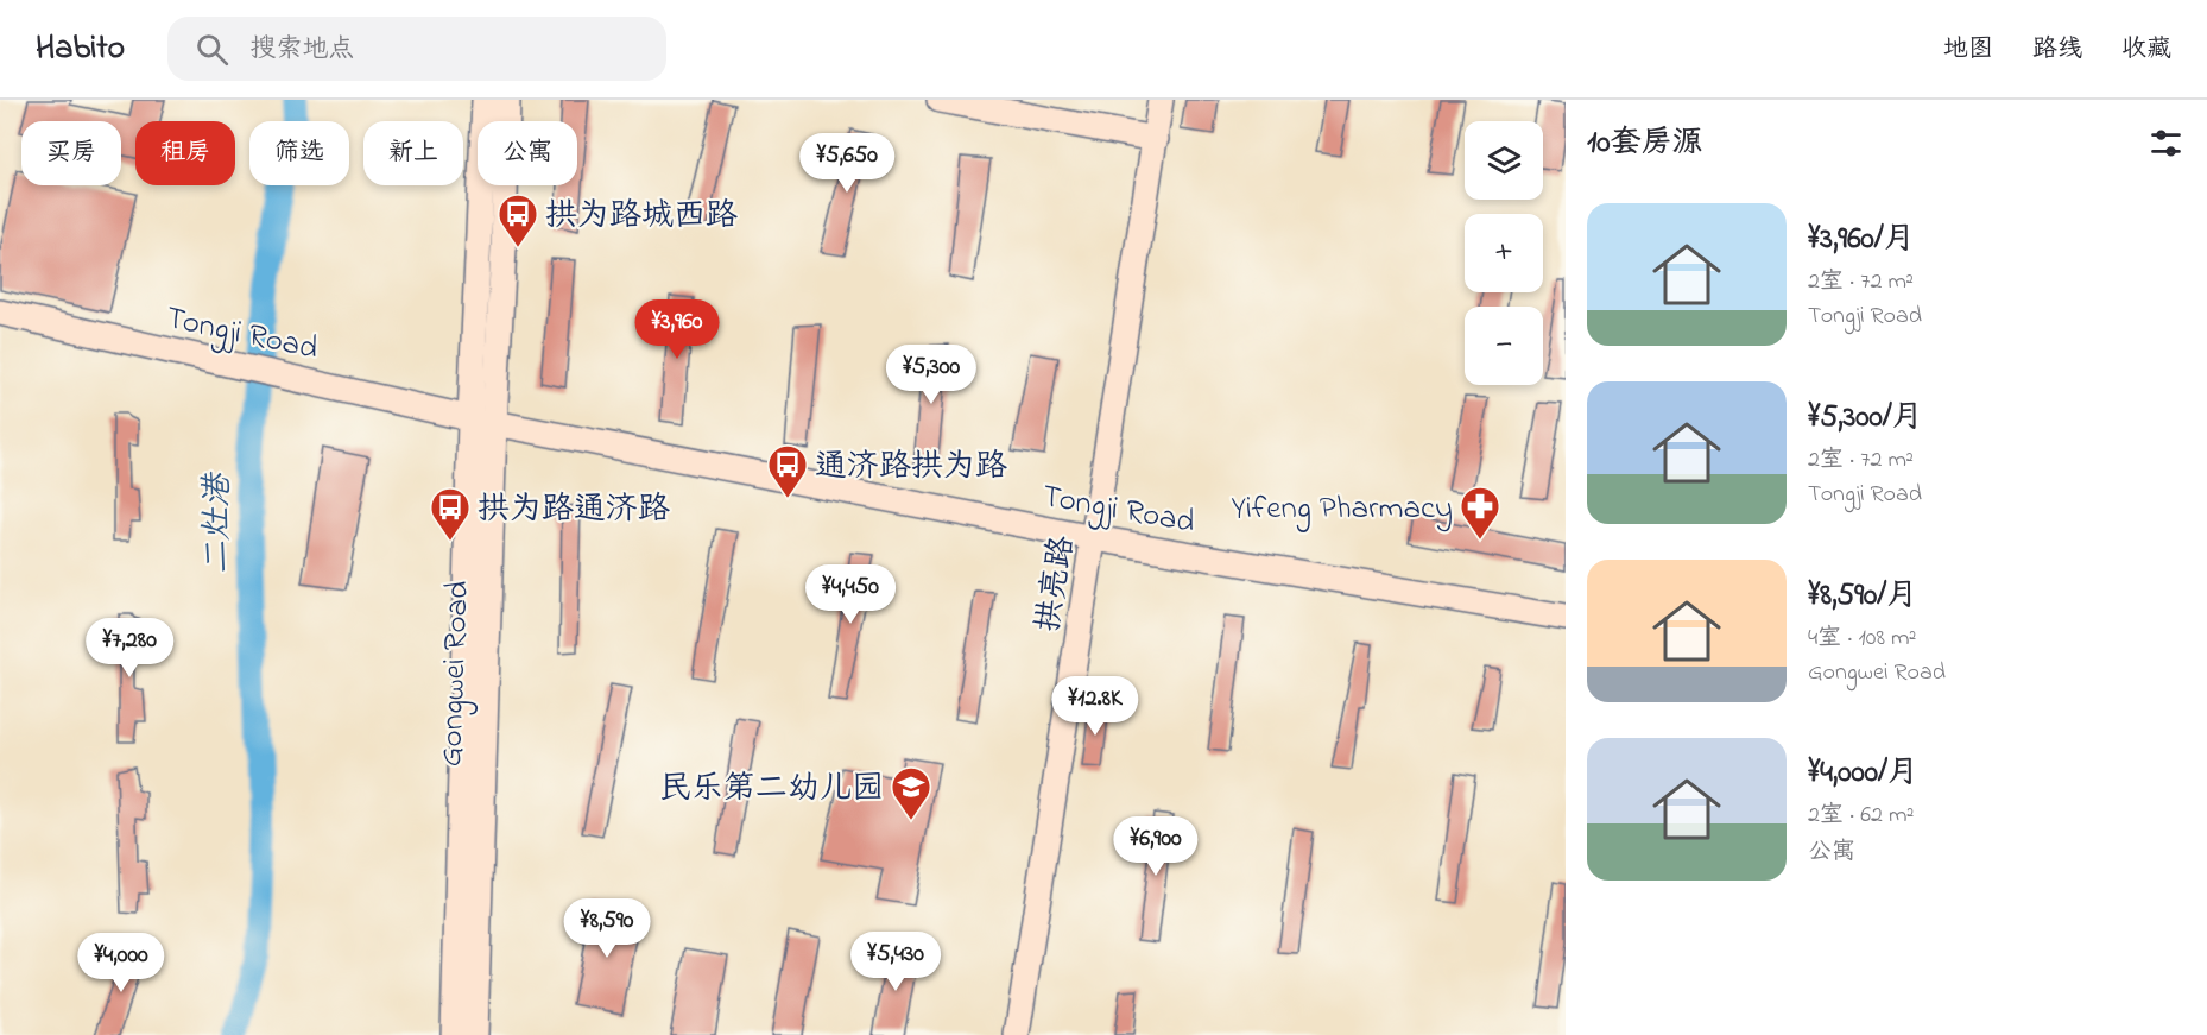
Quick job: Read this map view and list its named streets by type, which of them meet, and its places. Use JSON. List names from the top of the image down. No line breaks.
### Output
{"streets":{"street":["Tongji Road","拱亮路","Gongwei Road"]},"crossings":[["Tongji Road","拱亮路"],["Tongji Road","Gongwei Road"]],"water":["二灶港"],"places":{"bus stop":["拱为路城西路","通济路拱为路","拱为路通济路"],"pharmacy":["Yifeng Pharmacy"],"school or university":["民乐第二幼儿园"]},"page":{"header":"Habito","search":"搜索地点","nav":["地图","路线","收藏"],"heading":"10套房源","map_buttons":["+","−"],"chip":["买房","租房","筛选","新上","公寓"],"price":["¥5,650","¥3,960","¥5,300","¥4,450","¥7,280","¥12.8K","¥6,900","¥8,590","¥5,430","¥4,000"],"list":[{"name":"¥3,960/月","note":"2室 · 72 m² · Tongji Road"},{"name":"¥5,300/月","note":"2室 · 72 m² · Tongji Road"},{"name":"¥8,590/月","note":"4室 · 108 m² · Gongwei Road"},{"name":"¥4,000/月","note":"2室 · 62 m² · 公寓"}]}}
